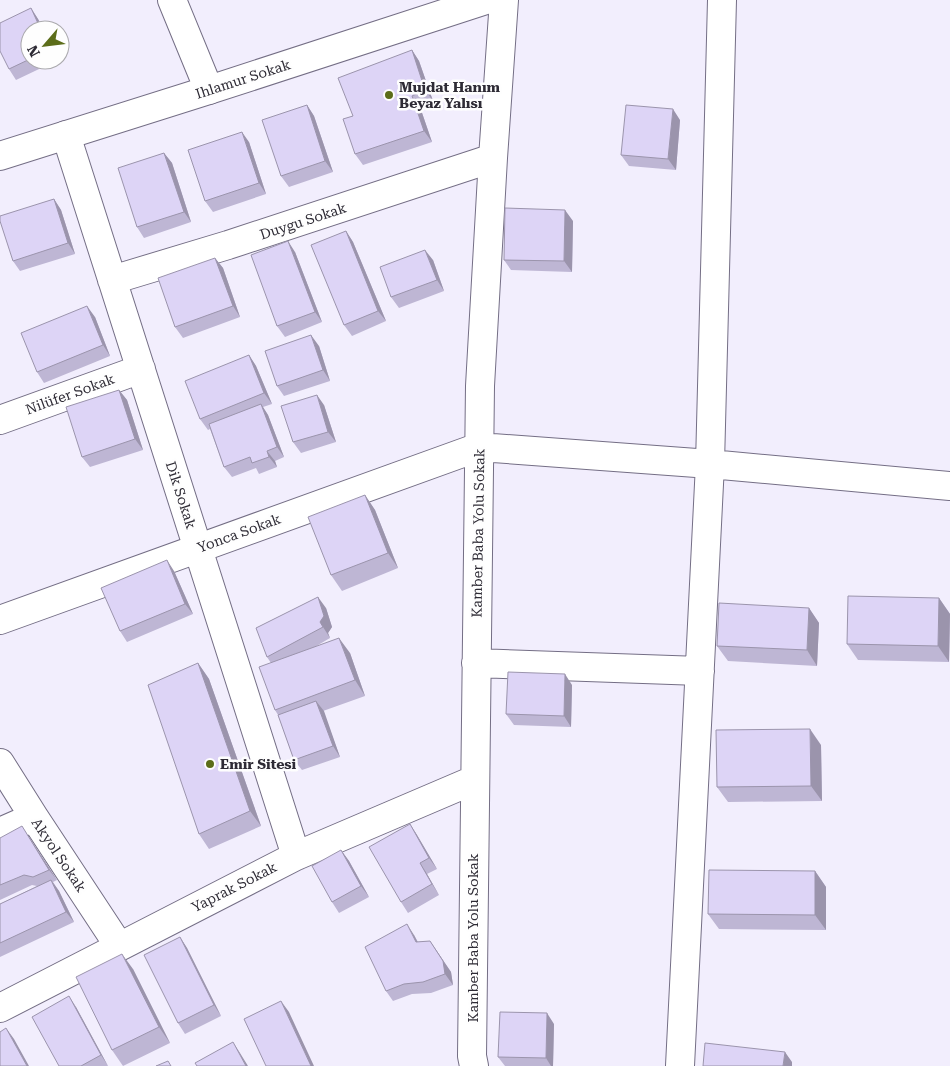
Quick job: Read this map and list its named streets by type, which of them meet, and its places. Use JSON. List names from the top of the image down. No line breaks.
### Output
{"streets":{"street":["Ihlamur Sokak","Duygu Sokak","Nilüfer Sokak","Dik Sokak","Yonca Sokak","Kamber Baba Yolu Sokak","Akyol Sokak","Yaprak Sokak"]},"crossings":[["Ihlamur Sokak","Dik Sokak"],["Duygu Sokak","Dik Sokak"],["Duygu Sokak","Kamber Baba Yolu Sokak"],["Nilüfer Sokak","Dik Sokak"],["Dik Sokak","Yonca Sokak"],["Dik Sokak","Yaprak Sokak"],["Yonca Sokak","Kamber Baba Yolu Sokak"],["Kamber Baba Yolu Sokak","Yaprak Sokak"],["Akyol Sokak","Yaprak Sokak"]],"places":["Mujdat Hanım Beyaz Yalısı","Emir Sitesi"],"north":"bottom left"}
